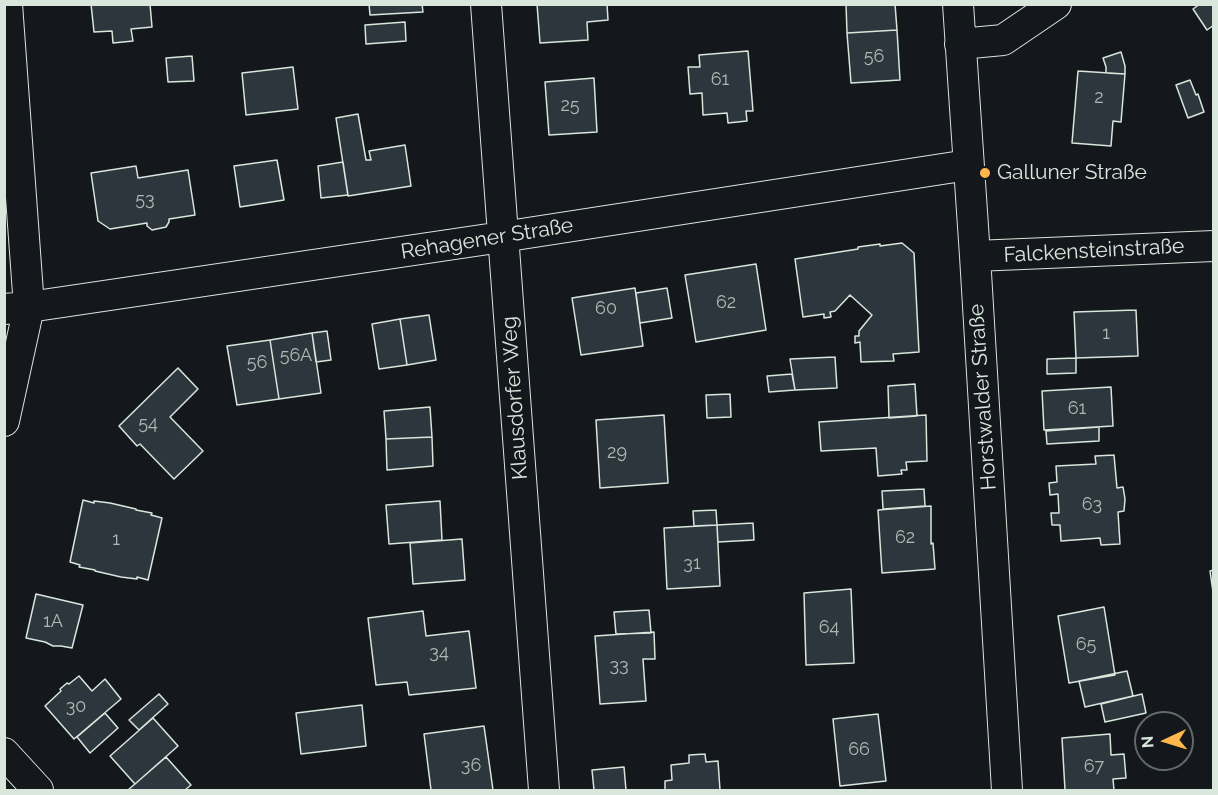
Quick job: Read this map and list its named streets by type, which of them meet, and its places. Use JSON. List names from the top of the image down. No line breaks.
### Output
{"streets":{"street":["Rehagener Straße","Falckensteinstraße","Horstwalder Straße","Klausdorfer Weg"]},"crossings":[["Rehagener Straße","Horstwalder Straße"],["Rehagener Straße","Klausdorfer Weg"],["Falckensteinstraße","Horstwalder Straße"]],"places":["Galluner Straße"],"house_numbers":["56","61","2","25","53","62","60","1","56A","56","61","54","29","63","62","1","31","1A","64","65","34","33","30","66","36","67"],"north":"left"}
